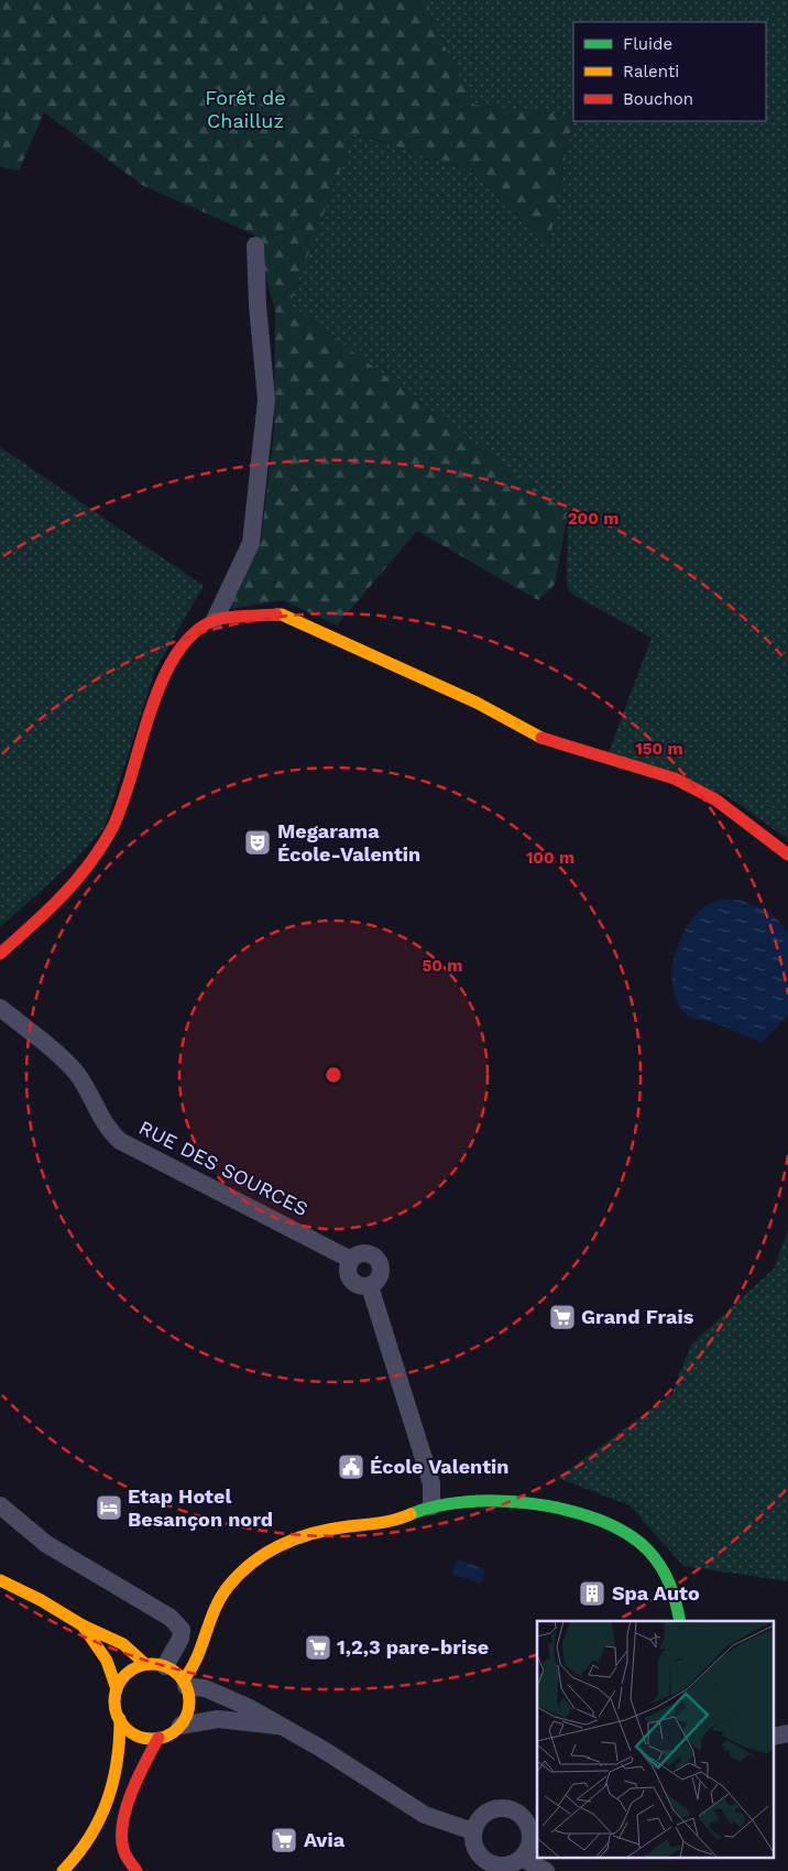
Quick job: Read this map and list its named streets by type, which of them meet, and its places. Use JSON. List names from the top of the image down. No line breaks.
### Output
{"streets":{"street":["RUE DES SOURCES"]},"parks":["Forêt de Chailluz"],"places":{"theatre":["Megarama École-Valentin"],"supermarket":["Grand Frais","1,2,3 pare-brise","Avia"],"public building":["École Valentin"],"hotel":["Etap Hotel Besançon nord"],"building":["Spa Auto"]},"legend":["Fluide","Ralenti","Bouchon"],"rings":["200 m","150 m","100 m","50 m"]}
